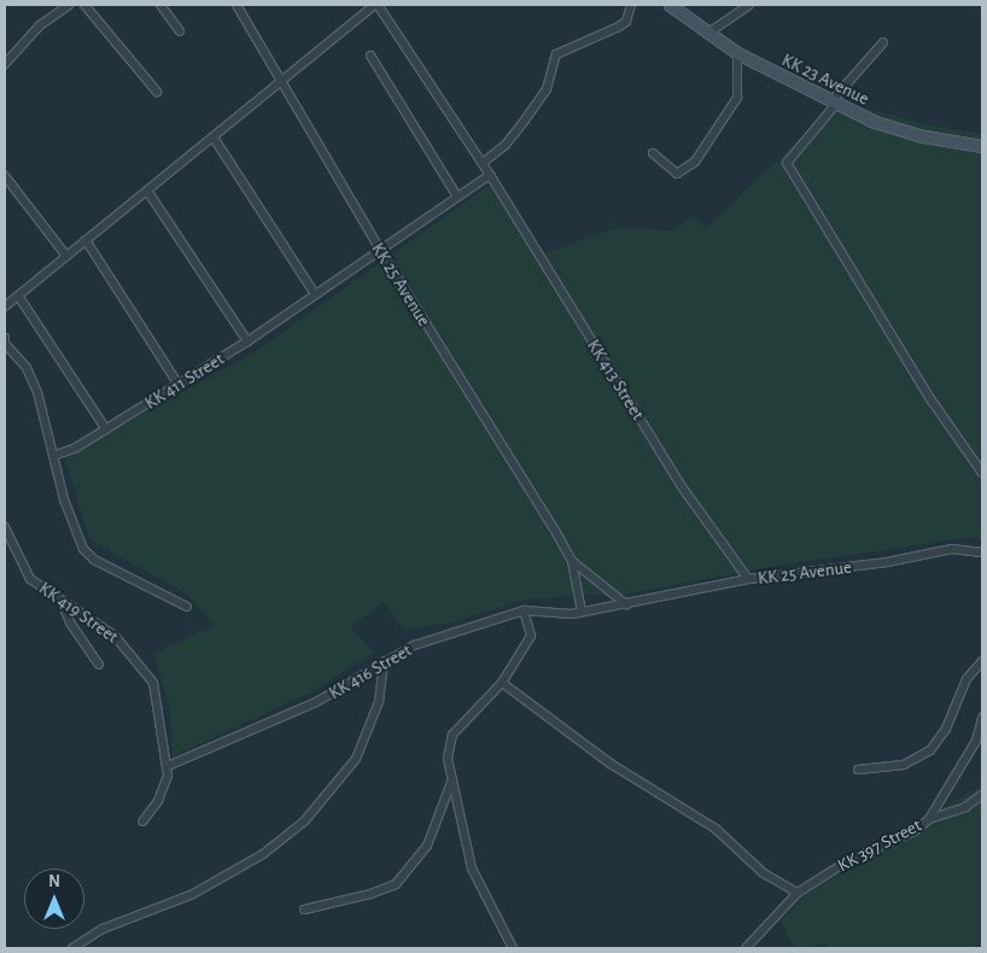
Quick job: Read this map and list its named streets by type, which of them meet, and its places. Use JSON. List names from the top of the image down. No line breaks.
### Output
{"streets":{"main road":["KK 23 Avenue"],"street":["KK 25 Avenue","KK 413 Street","KK 411 Street","KK 419 Street","KK 416 Street","KK 397 Street"]},"crossings":[["KK 25 Avenue","KK 413 Street"],["KK 25 Avenue","KK 411 Street"],["KK 25 Avenue","KK 416 Street"],["KK 413 Street","KK 411 Street"],["KK 419 Street","KK 416 Street"]],"north":"top"}
